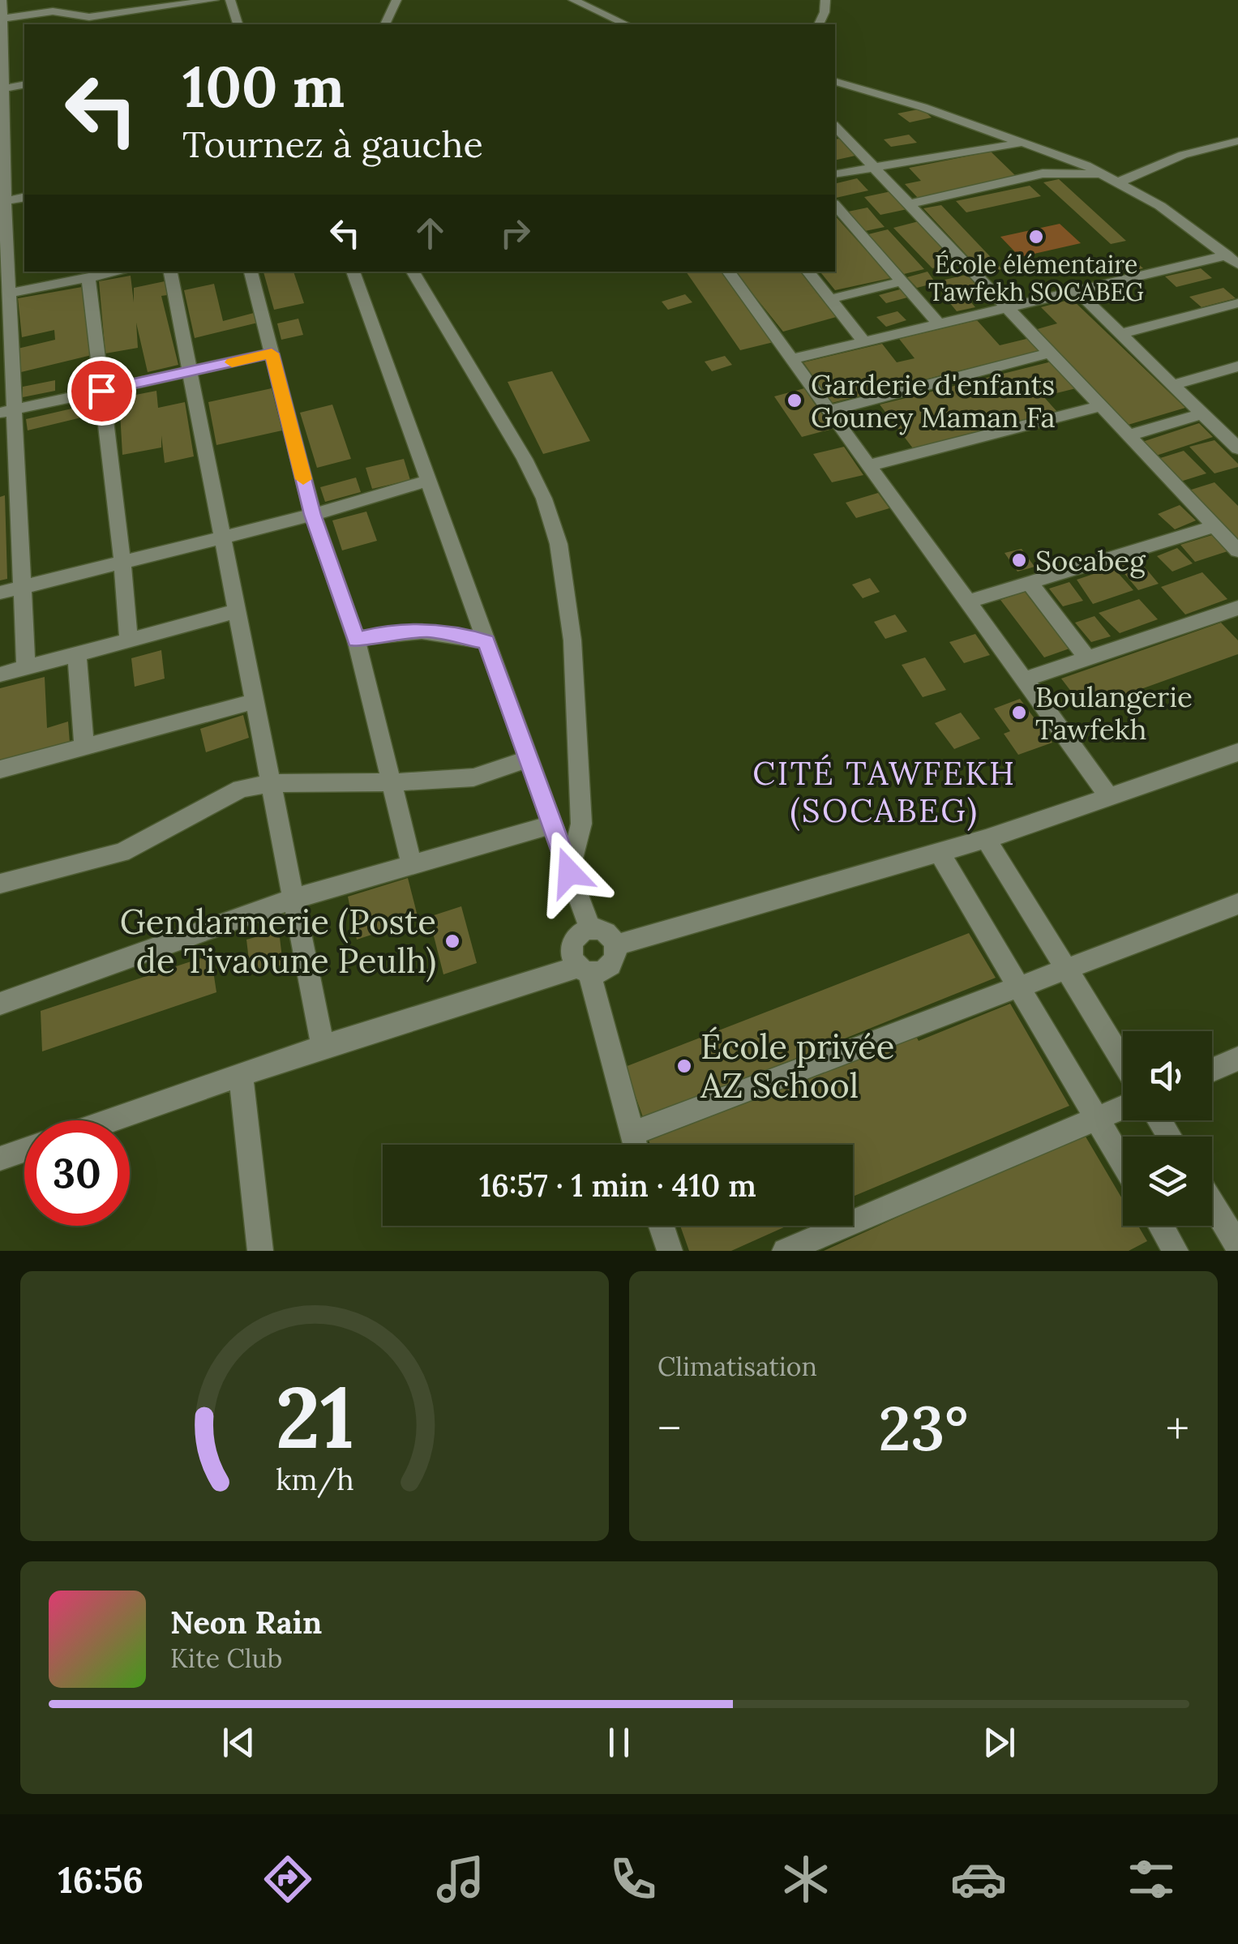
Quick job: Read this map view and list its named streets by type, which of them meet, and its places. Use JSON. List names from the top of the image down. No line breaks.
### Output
{"districts":["CITÉ TAWFEKH (SOCABEG)"],"places":["École élémentaire Tawfekh SOCABEG","Garderie d'enfants Gouney Maman Fa","Socabeg","Boulangerie Tawfekh","Gendarmerie (Poste de Tivaoune Peulh)","École privée AZ School"],"page":{"turn":["100 m","Tournez à gauche"],"limit":"30","trip":"16:57 · 1 min · 410 m","tile":"Climatisation","heat":["−","23°","+"],"song":["Neon Rain","Kite Club"],"tabs":"16:56","gauge":["21","km/h"]}}
